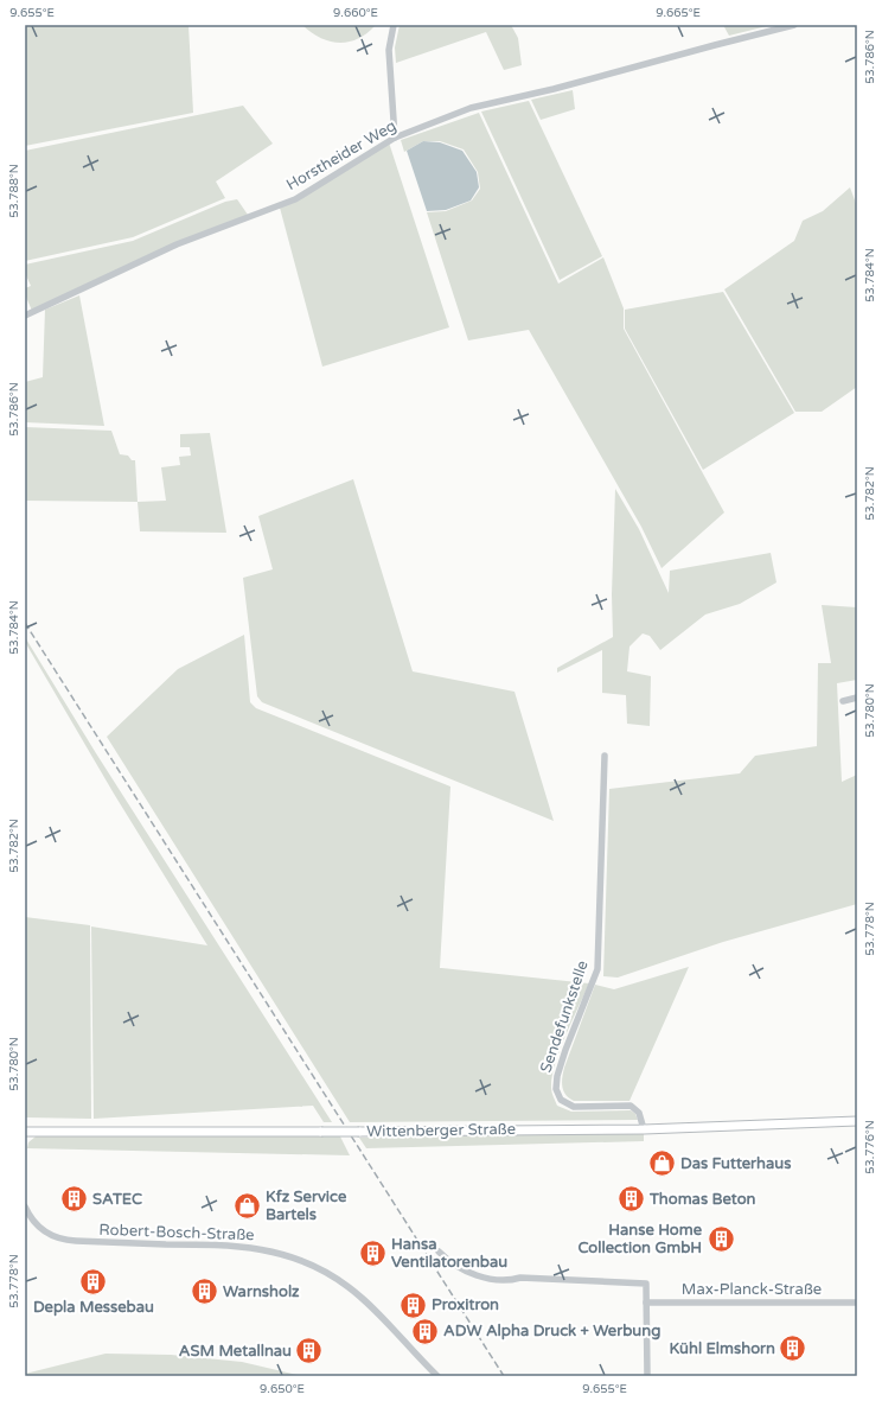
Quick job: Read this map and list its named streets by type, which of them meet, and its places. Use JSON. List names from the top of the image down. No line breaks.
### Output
{"streets":{"main road":["Wittenberger Straße"],"street":["Horstheider Weg","Sendefunkstelle","Robert-Bosch-Straße","Max-Planck-Straße"]},"crossings":[["Sendefunkstelle","Wittenberger Straße"]],"places":{"shop":["Das Futterhaus","Kfz Service Bartels"],"building":["SATEC","Thomas Beton","Hanse Home Collection GmbH","Hansa Ventilatorenbau","Depla Messebau","Warnsholz","Proxitron","ADW Alpha Druck + Werbung","Kühl Elmshorn","ASM Metallnau"]},"coordinates":["9.655°E","9.660°E","9.665°E","53.786°N","53.788°N","53.784°N","53.782°N","53.780°N","53.778°N","53.776°N","9.650°E"]}
